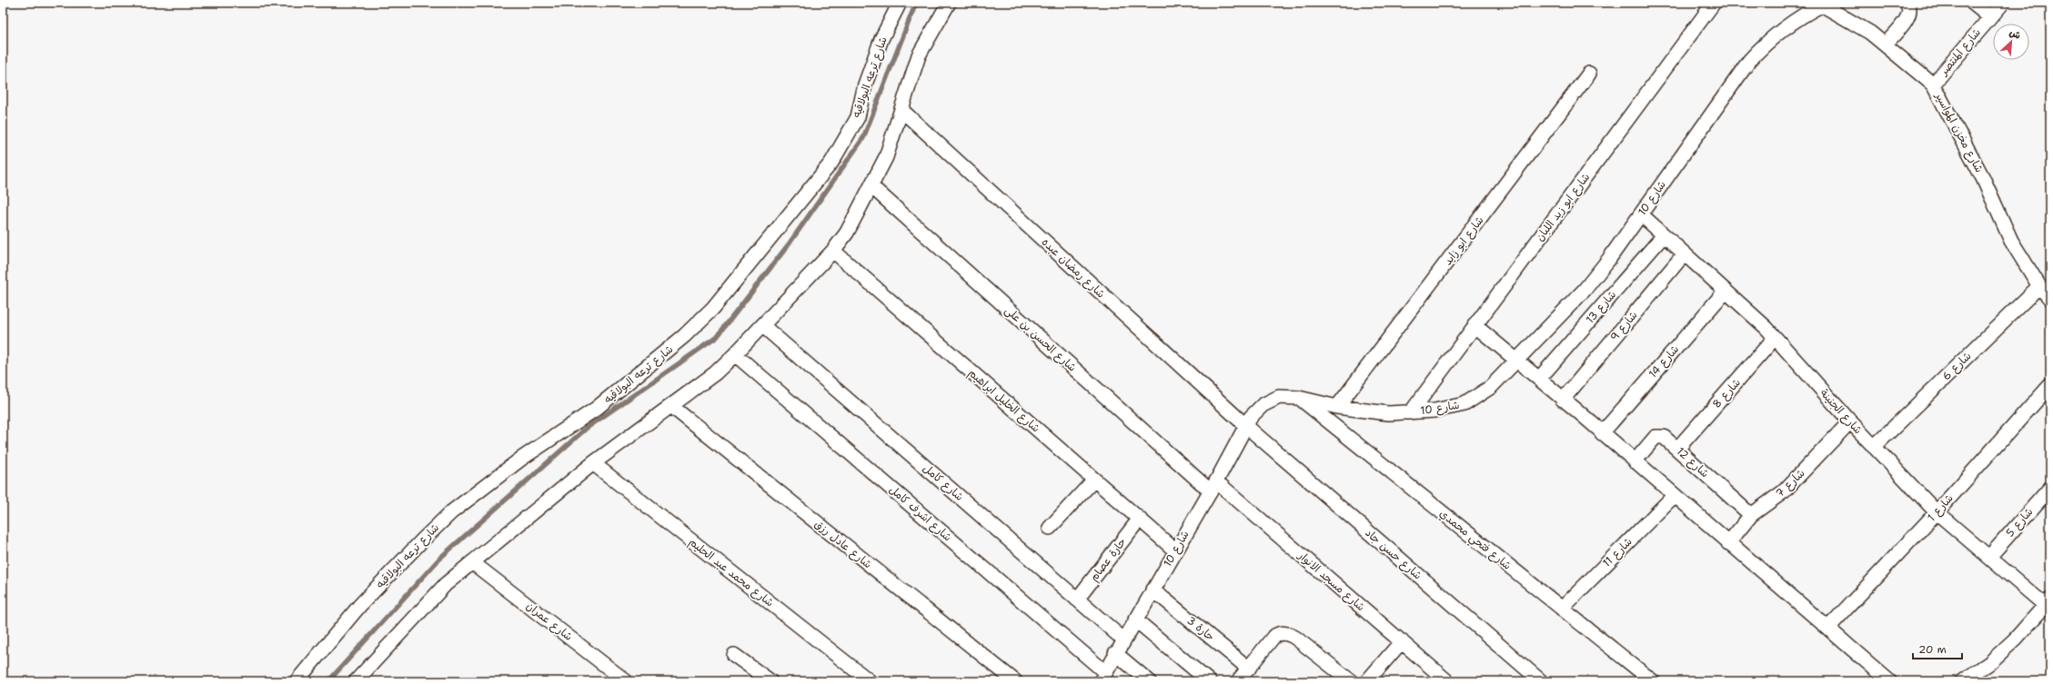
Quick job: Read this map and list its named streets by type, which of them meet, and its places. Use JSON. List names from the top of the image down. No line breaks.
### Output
{"streets":{"street":["شارع المنتصر","شارع ترعه البولاقيه","شارع مخزن المواسير","شارع 10","شارع ابو زيد اللبان","شارع ابو زايد","شارع رمضان عبده","شارع 13","شارع 9","شارع الحسن بن على","شارع 14","شارع 6","شارع 8","شارع الخليل ابراهيم","شارع الجنينة","شارع 12","شارع كامل","شارع 7","شارع 1","شارع اشرف كامل","شارع 5","شارع فتحي محمدي","شارع عادل رزق","شارع 11","شارع حسن جاد","حارة عصام","شارع محمد عبد الحليم","شارع مسجد الانوار","شارع عمران","حارة 3"]},"crossings":[["شارع المنتصر","شارع مخزن المواسير"],["شارع مخزن المواسير","شارع 10"],["شارع مخزن المواسير","شارع 6"],["شارع 10","شارع ابو زيد اللبان"],["شارع 10","شارع ابو زايد"],["شارع 10","شارع رمضان عبده"],["شارع 10","شارع الحسن بن على"],["شارع 10","شارع الخليل ابراهيم"],["شارع 10","شارع الجنينة"],["شارع 10","شارع كامل"],["شارع 10","شارع اشرف كامل"],["شارع 10","شارع فتحي محمدي"],["شارع 10","شارع حسن جاد"],["شارع 10","شارع مسجد الانوار"],["شارع 10","حارة 3"],["شارع رمضان عبده","شارع حسن جاد"],["شارع 13","شارع الجنينة"],["شارع 9","شارع الجنينة"],["شارع الحسن بن على","شارع مسجد الانوار"],["شارع 14","شارع الجنينة"],["شارع 6","شارع الجنينة"],["شارع 8","شارع الجنينة"],["شارع 8","شارع 12"],["شارع الخليل ابراهيم","حارة عصام"],["شارع الجنينة","شارع 7"],["شارع الجنينة","شارع 1"],["شارع الجنينة","شارع 5"],["شارع 12","شارع 7"],["شارع كامل","حارة عصام"],["شارع فتحي محمدي","شارع 11"]],"scale_bar":"20 m","north":"top right"}
